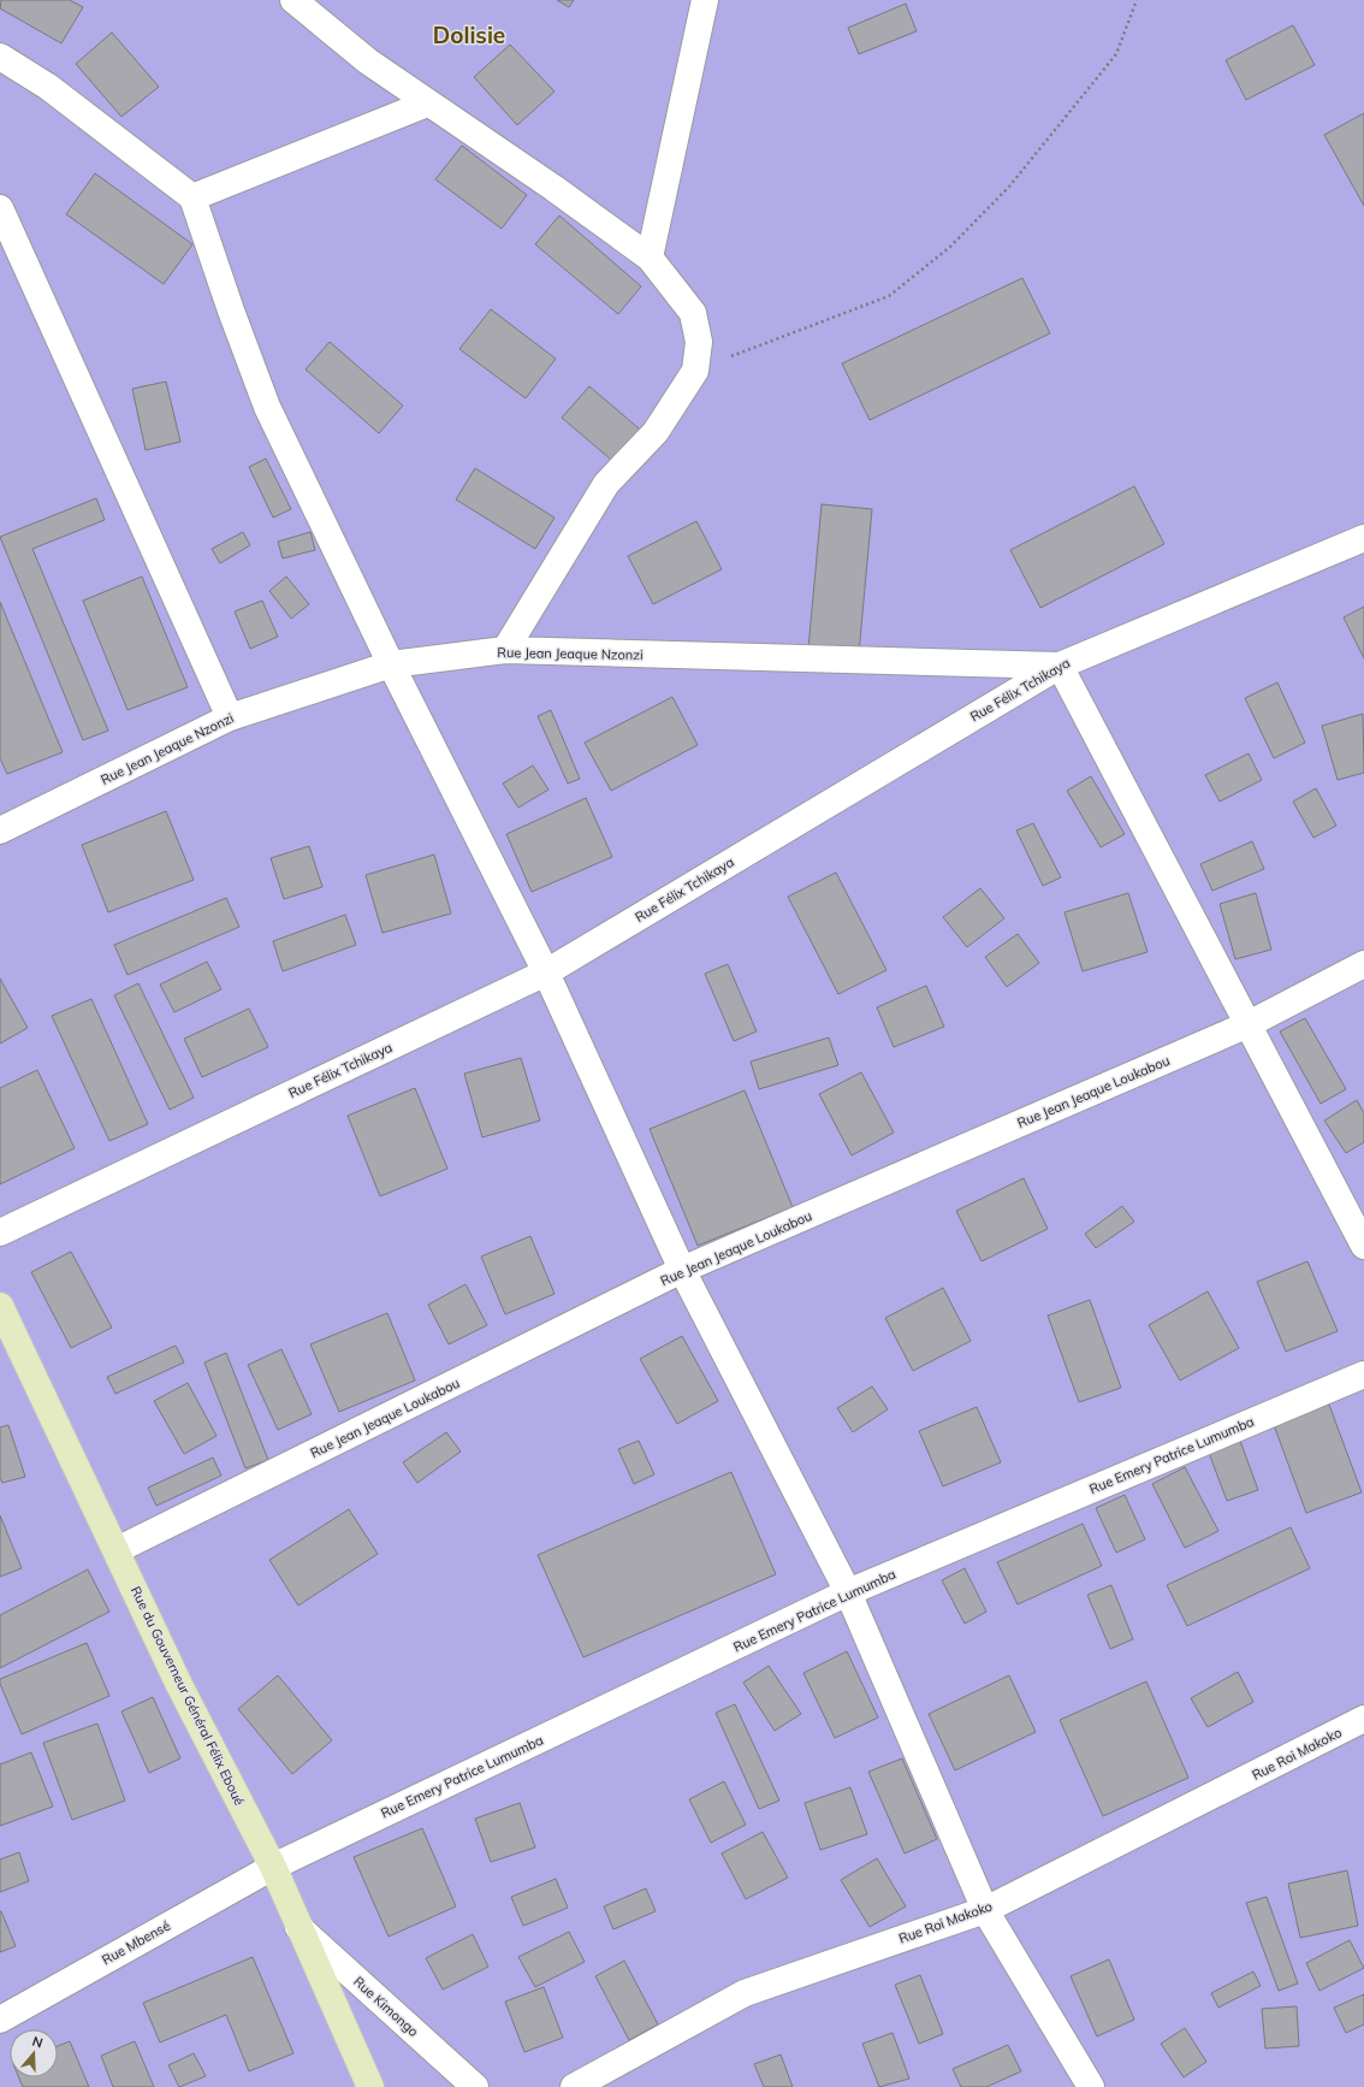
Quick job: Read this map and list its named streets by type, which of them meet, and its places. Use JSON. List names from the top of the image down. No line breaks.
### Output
{"streets":{"main road":["Rue du Gouverneur Général Félix Eboué"],"street":["Rue Jean Jeaque Nzonzi","Rue Félix Tchikaya","Rue Jean Jeaque Loukabou","Rue Emery Patrice Lumumba","Rue Roi Makoko","Rue Mbensé","Rue Kimongo"]},"crossings":[["Rue Jean Jeaque Nzonzi","Rue Félix Tchikaya"],["Rue Jean Jeaque Loukabou","Rue du Gouverneur Général Félix Eboué"],["Rue Emery Patrice Lumumba","Rue du Gouverneur Général Félix Eboué"],["Rue Emery Patrice Lumumba","Rue Mbensé"],["Rue du Gouverneur Général Félix Eboué","Rue Mbensé"],["Rue du Gouverneur Général Félix Eboué","Rue Kimongo"]],"districts":["Dolisie"],"north":"top"}
